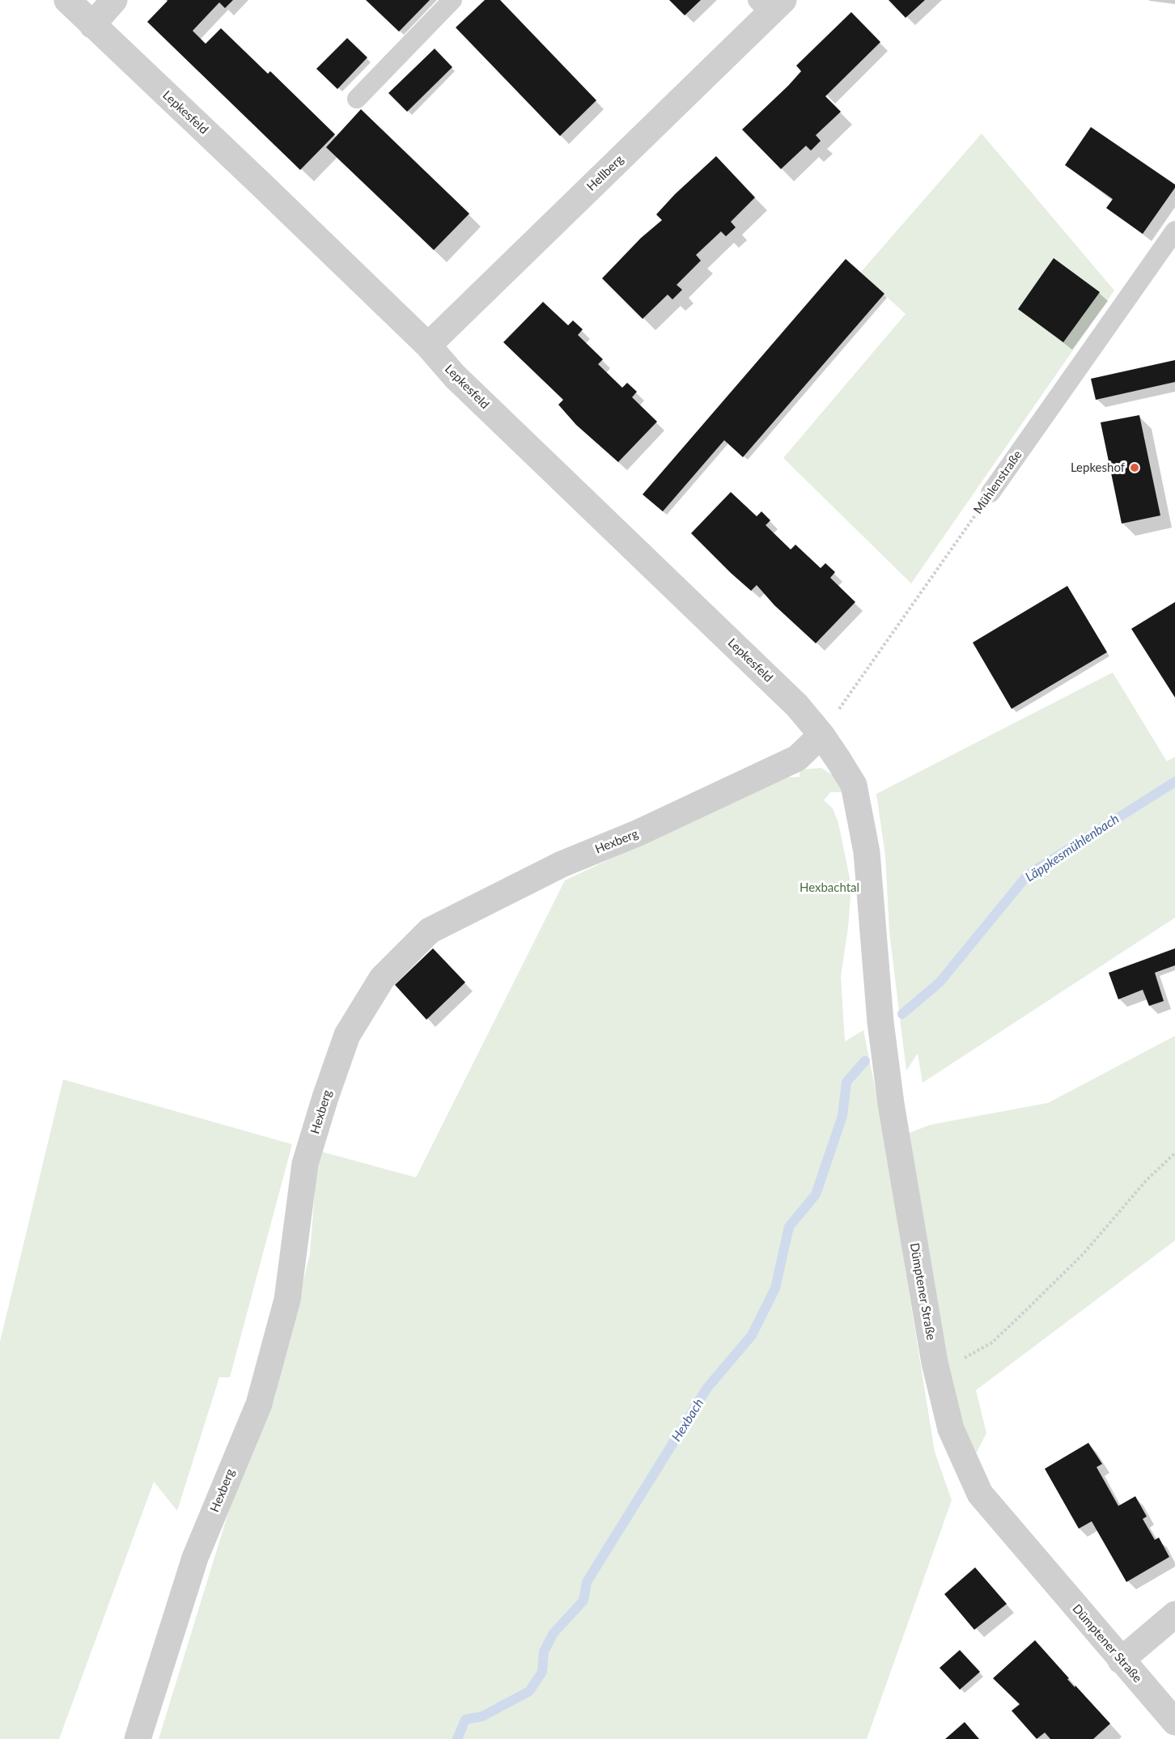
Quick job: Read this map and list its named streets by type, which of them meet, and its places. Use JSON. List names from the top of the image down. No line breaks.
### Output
{"streets":{"street":["Lepkesfeld","Hellberg","Hexberg","Dümptener Straße"],"lane":["Mühlenstraße"]},"crossings":[["Lepkesfeld","Hellberg"],["Lepkesfeld","Mühlenstraße"],["Lepkesfeld","Hexberg"],["Lepkesfeld","Dümptener Straße"],["Mühlenstraße","Hexberg"]],"water":["Läppkesmühlenbach","Hexbach"],"parks":["Hexbachtal"],"places":["Lepkeshof"]}
